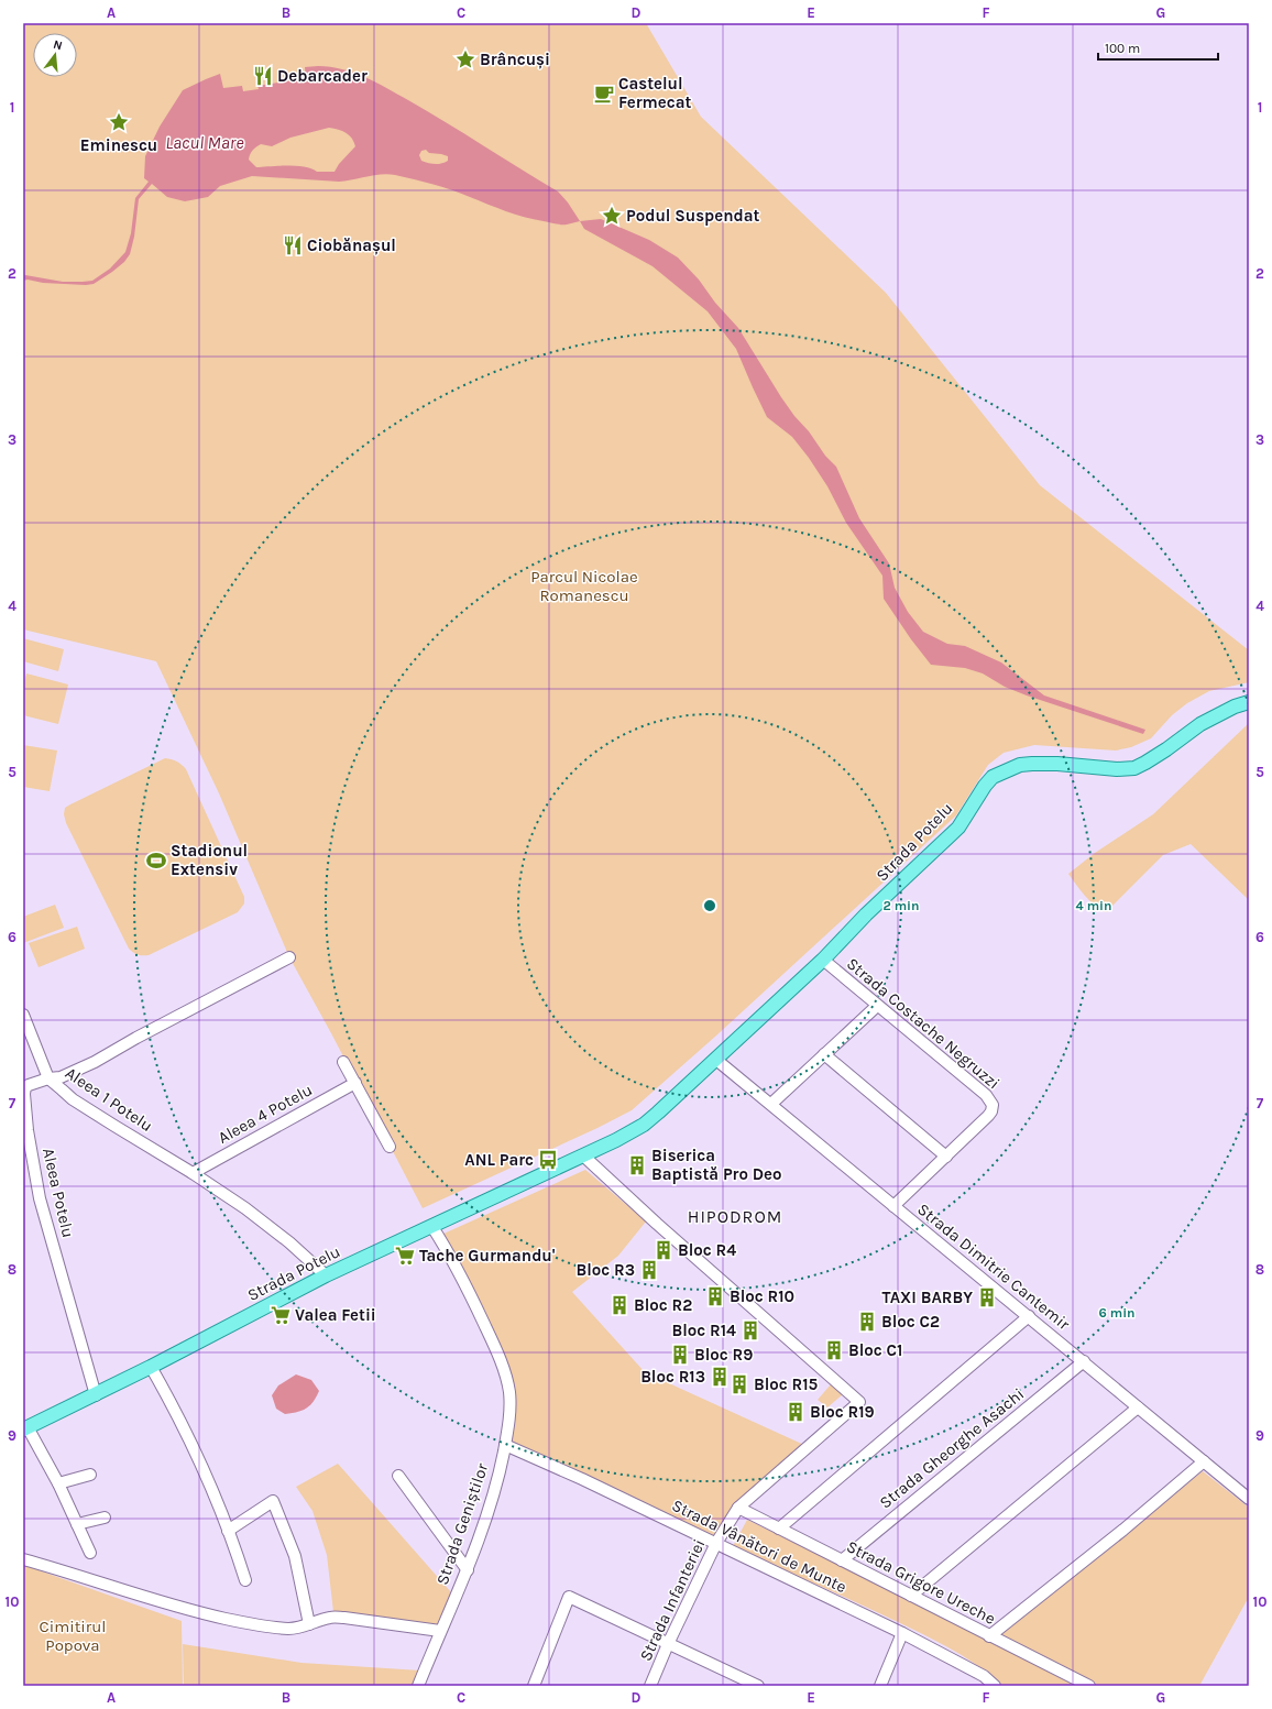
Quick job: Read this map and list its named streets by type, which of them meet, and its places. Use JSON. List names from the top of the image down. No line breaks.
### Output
{"streets":{"main road":["Strada Potelu"],"street":["Strada Costache Negruzzi","Aleea 1 Potelu","Aleea 4 Potelu","Aleea Potelu","Strada Dimitrie Cantemir","Strada Gheorghe Asachi","Strada Geniștilor","Strada Vânători de Munte","Strada Grigore Ureche","Strada Infanteriei"]},"crossings":[["Strada Potelu","Strada Costache Negruzzi"],["Strada Potelu","Aleea 1 Potelu"],["Strada Potelu","Aleea Potelu"],["Strada Potelu","Strada Dimitrie Cantemir"],["Strada Potelu","Strada Geniștilor"],["Strada Potelu","Strada Infanteriei"],["Strada Costache Negruzzi","Strada Dimitrie Cantemir"],["Aleea 1 Potelu","Aleea 4 Potelu"],["Aleea 1 Potelu","Aleea Potelu"],["Strada Dimitrie Cantemir","Strada Gheorghe Asachi"],["Strada Gheorghe Asachi","Strada Grigore Ureche"],["Strada Geniștilor","Strada Vânători de Munte"],["Strada Vânători de Munte","Strada Infanteriei"],["Strada Grigore Ureche","Strada Infanteriei"]],"districts":["HIPODROM"],"water":["Lacul Mare"],"parks":["Parcul Nicolae Romanescu","Cimitirul Popova"],"places":{"place":["Brâncuși","Eminescu","Podul Suspendat"],"restaurant":["Debarcader","Ciobănașul"],"cafe":["Castelul Fermecat"],"sports":["Stadionul Extensiv"],"bus stop":["ANL Parc"],"building":["Biserica Baptistă Pro Deo","Bloc R4","Bloc R3","Bloc R10","TAXI BARBY","Bloc R2","Bloc C2","Bloc R14","Bloc C1","Bloc R9","Bloc R13","Bloc R15","Bloc R19"],"supermarket":["Tache Gurmandu'","Valea Fetii"]},"scale_bar":"100 m","north":"top","grid":{"columns":["A","B","C","D","E","F","G"],"rows":["1","2","3","4","5","6","7","8","9","10"]},"rings":["2 min","4 min","6 min"]}
